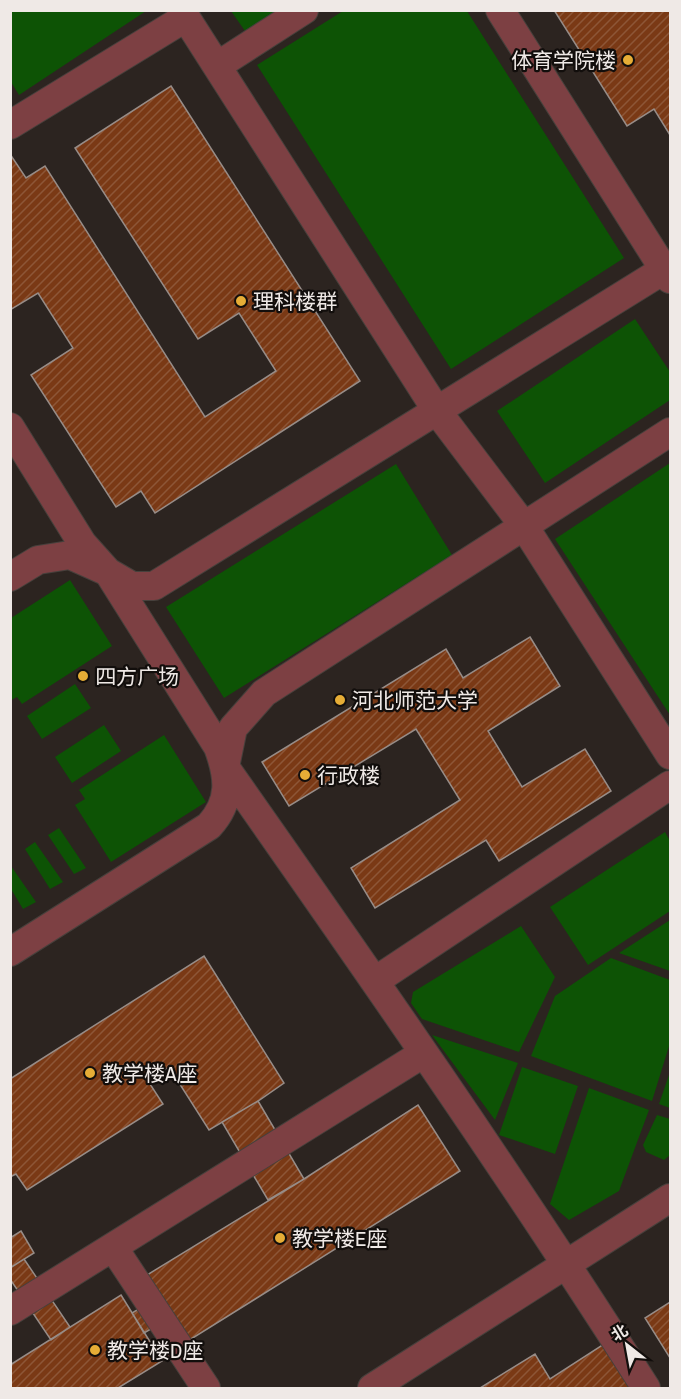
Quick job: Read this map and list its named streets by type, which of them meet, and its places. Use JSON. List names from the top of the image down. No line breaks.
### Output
{"places":["体育学院楼","理科楼群","四方广场","河北师范大学","行政楼","教学楼A座","教学楼E座","教学楼D座"],"north":"top left"}
